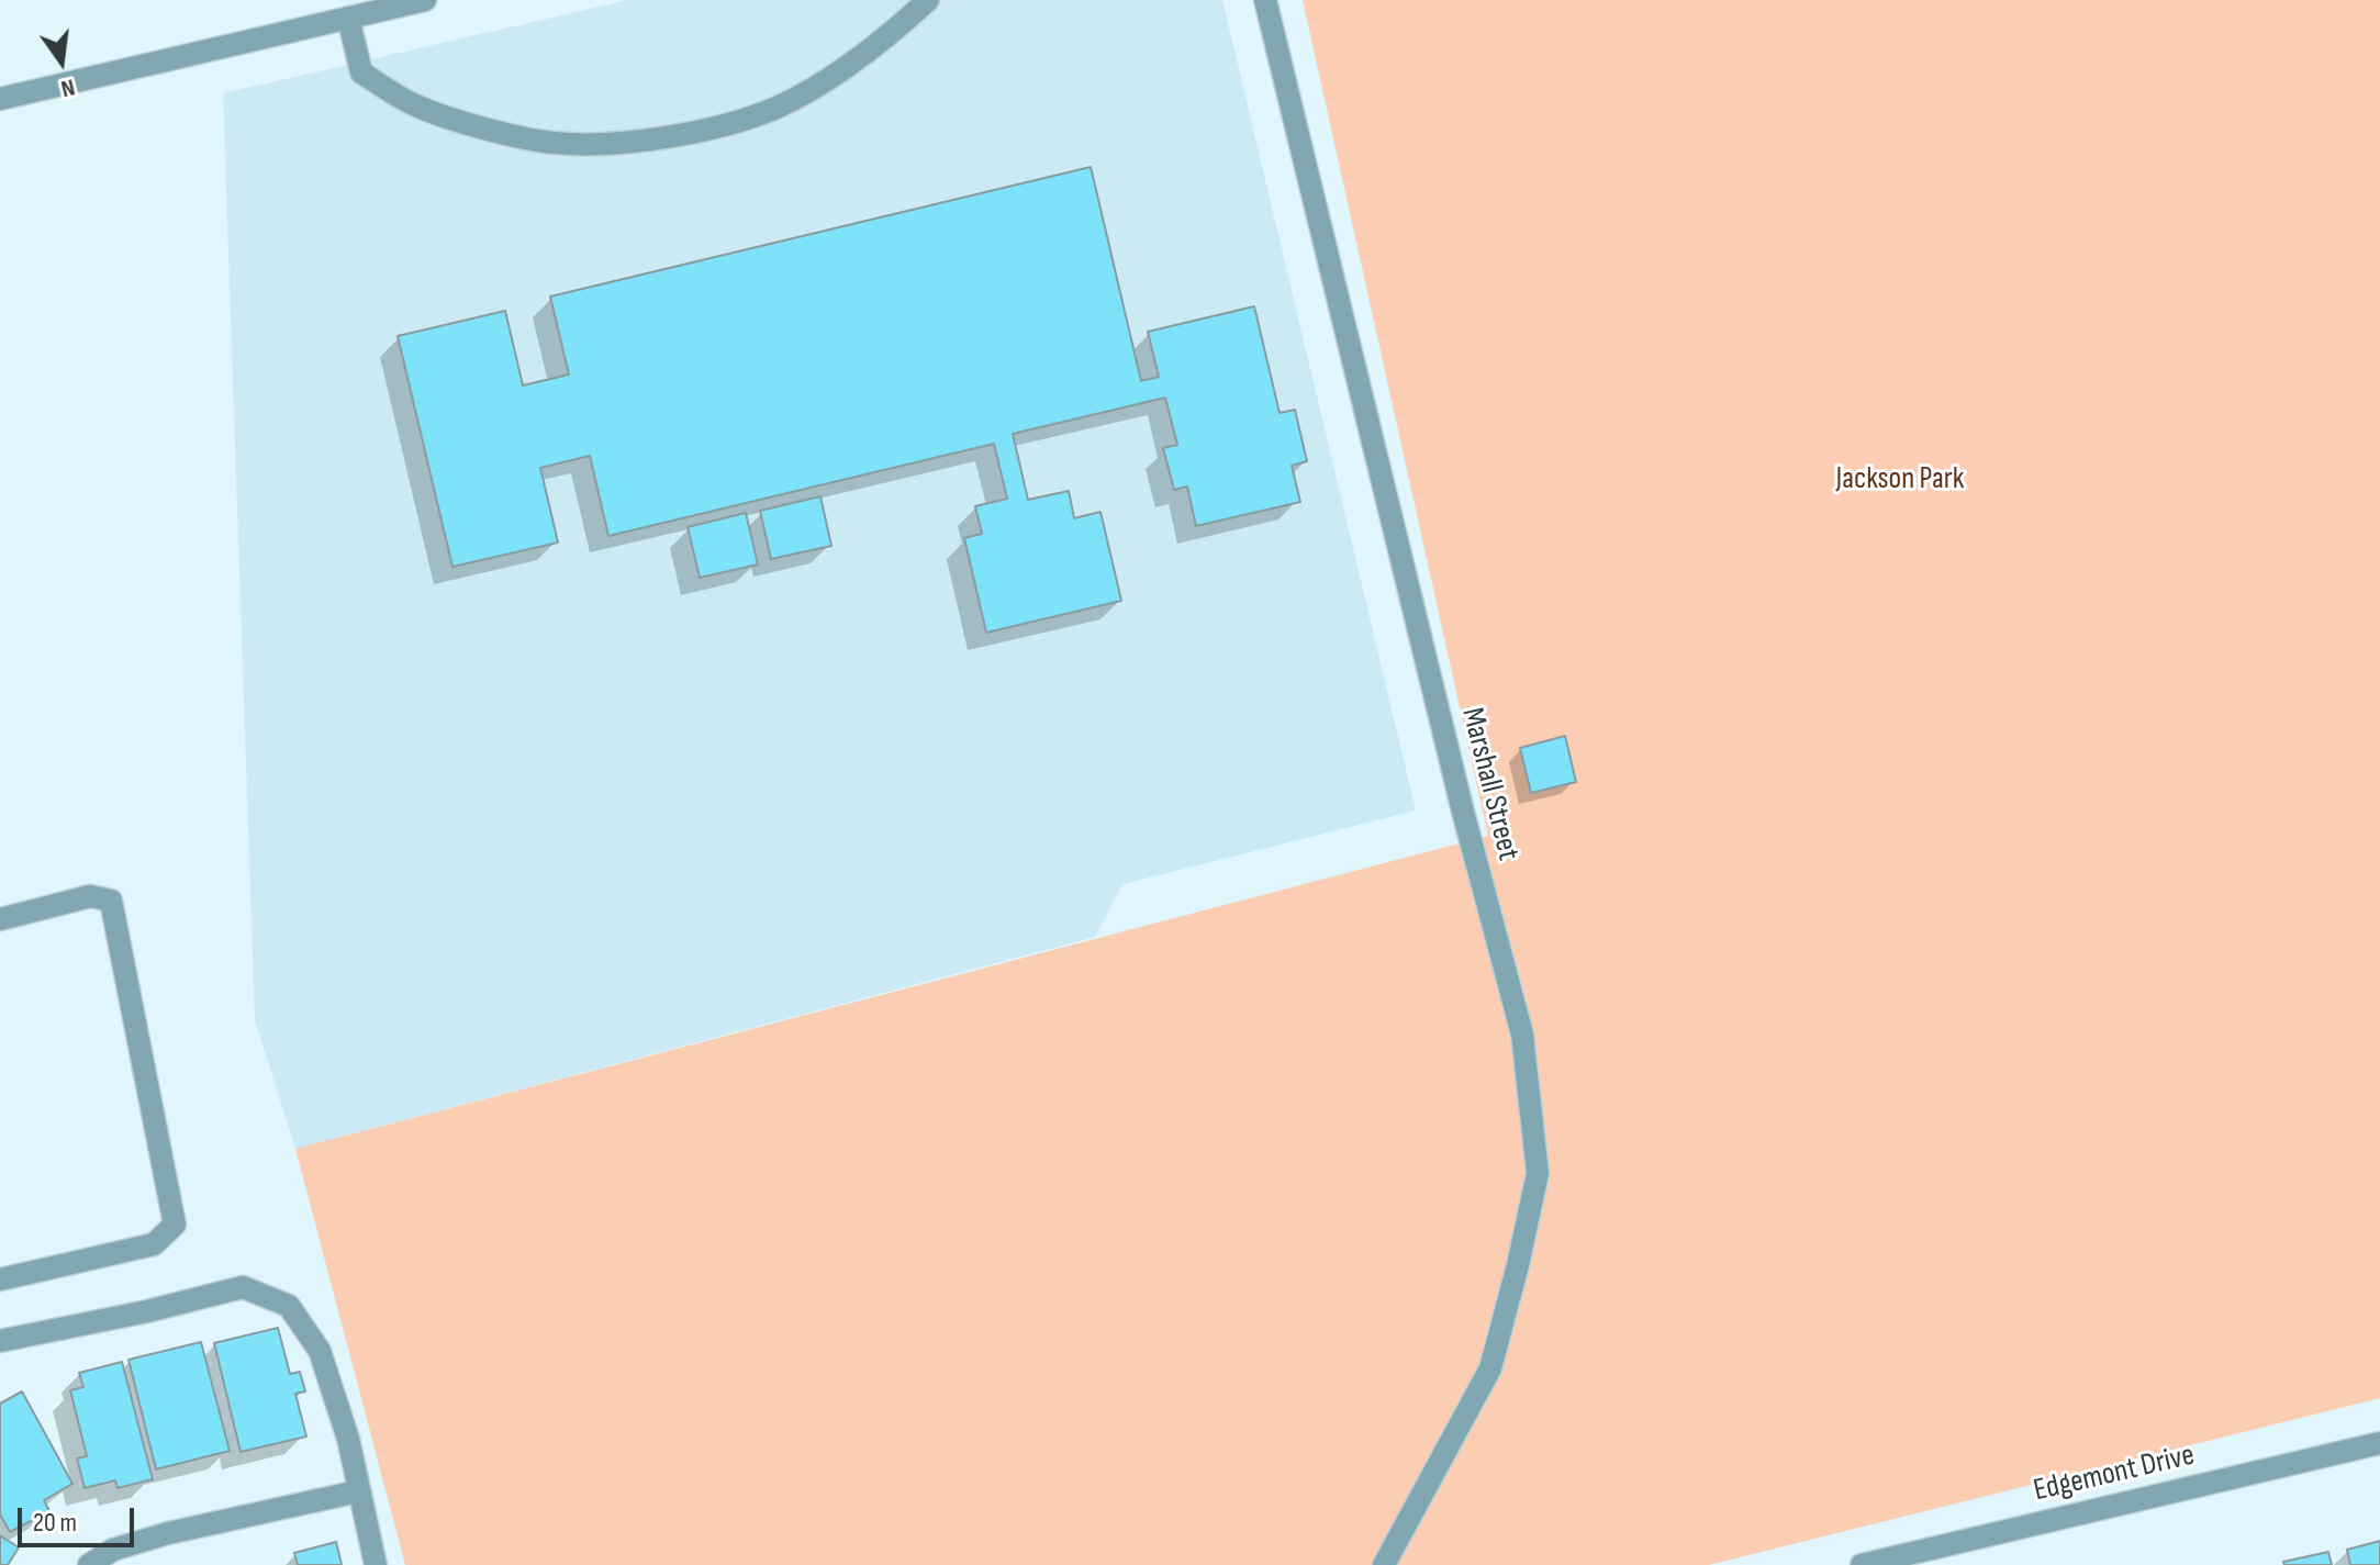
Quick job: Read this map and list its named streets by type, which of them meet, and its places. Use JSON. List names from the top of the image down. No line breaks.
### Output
{"streets":{"street":["Marshall Street","Edgemont Drive"]},"parks":["Jackson Park"],"scale_bar":"20 m","north":"bottom"}
